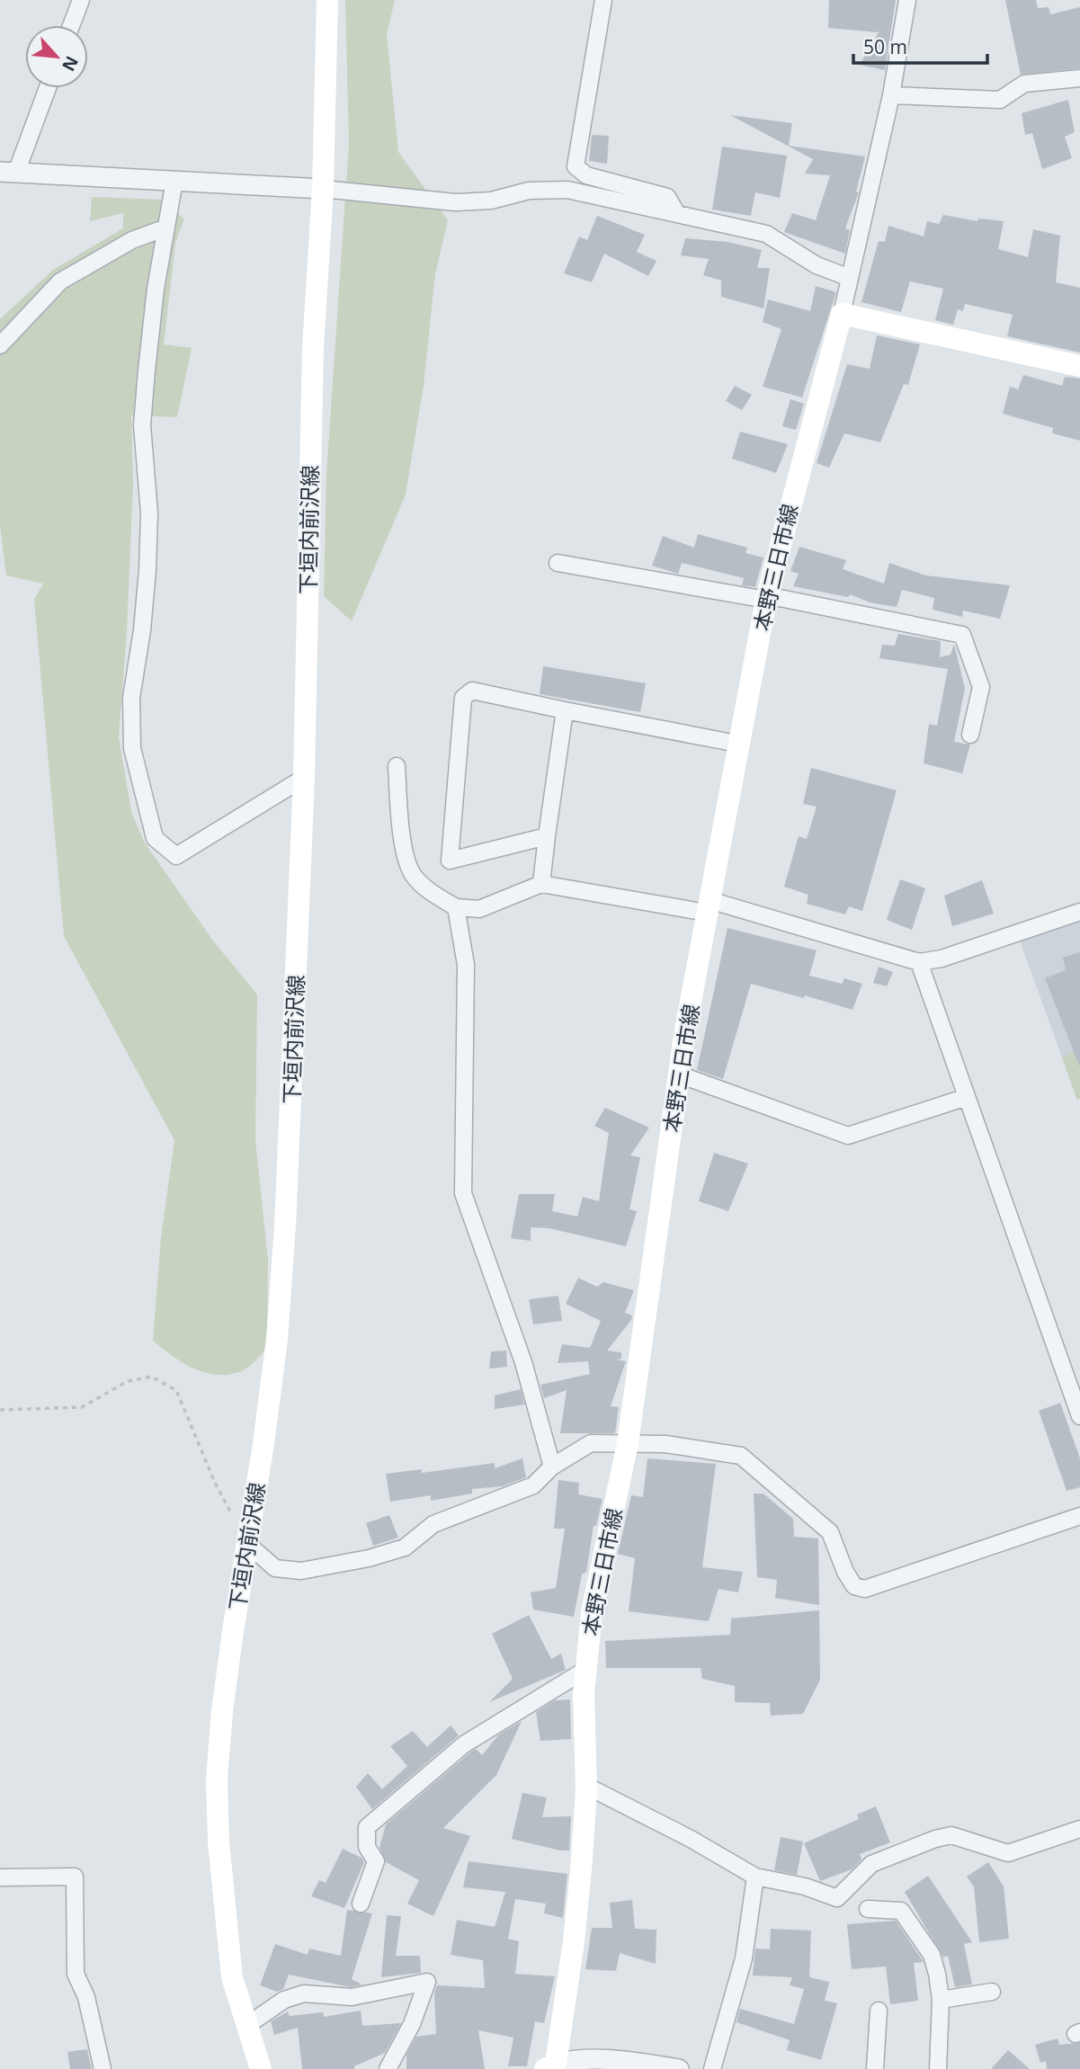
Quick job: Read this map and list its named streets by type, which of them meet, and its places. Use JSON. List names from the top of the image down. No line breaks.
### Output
{"streets":{"main road":["下垣内前沢線","本野三日市線"]},"scale_bar":"50 m","north":"bottom right"}
